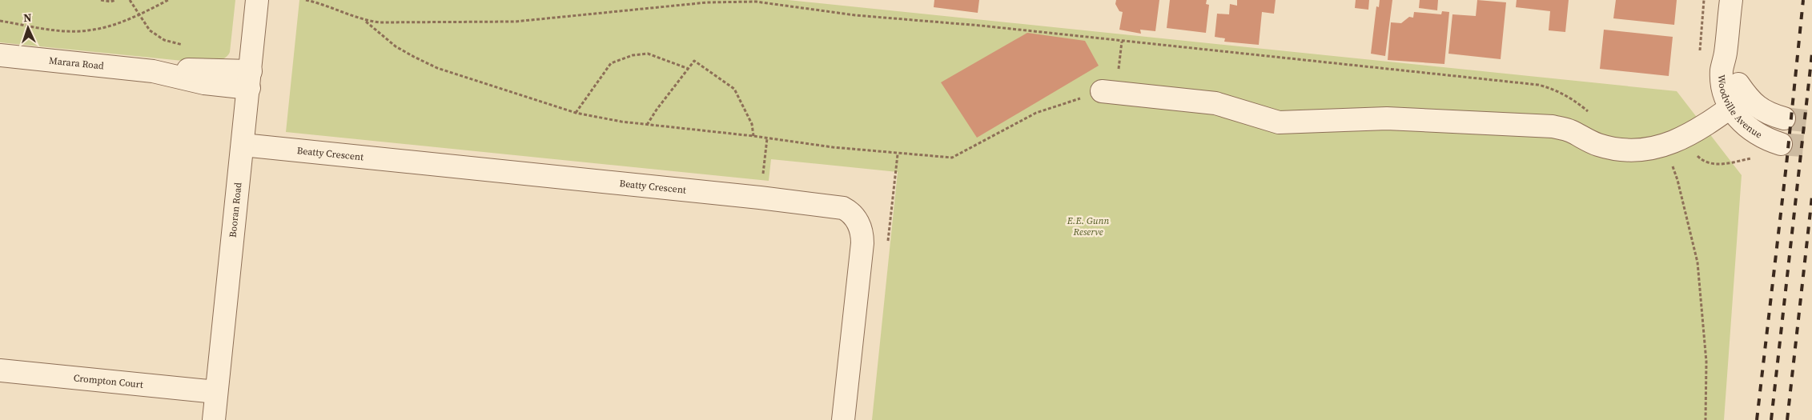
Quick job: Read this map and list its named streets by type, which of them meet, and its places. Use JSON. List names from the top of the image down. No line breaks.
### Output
{"streets":{"street":["Marara Road","Woodville Avenue","Beatty Crescent","Booran Road","Crompton Court"]},"crossings":[["Marara Road","Booran Road"],["Beatty Crescent","Booran Road"],["Booran Road","Crompton Court"]],"parks":["E.E. Gunn Reserve"],"north":"top"}
